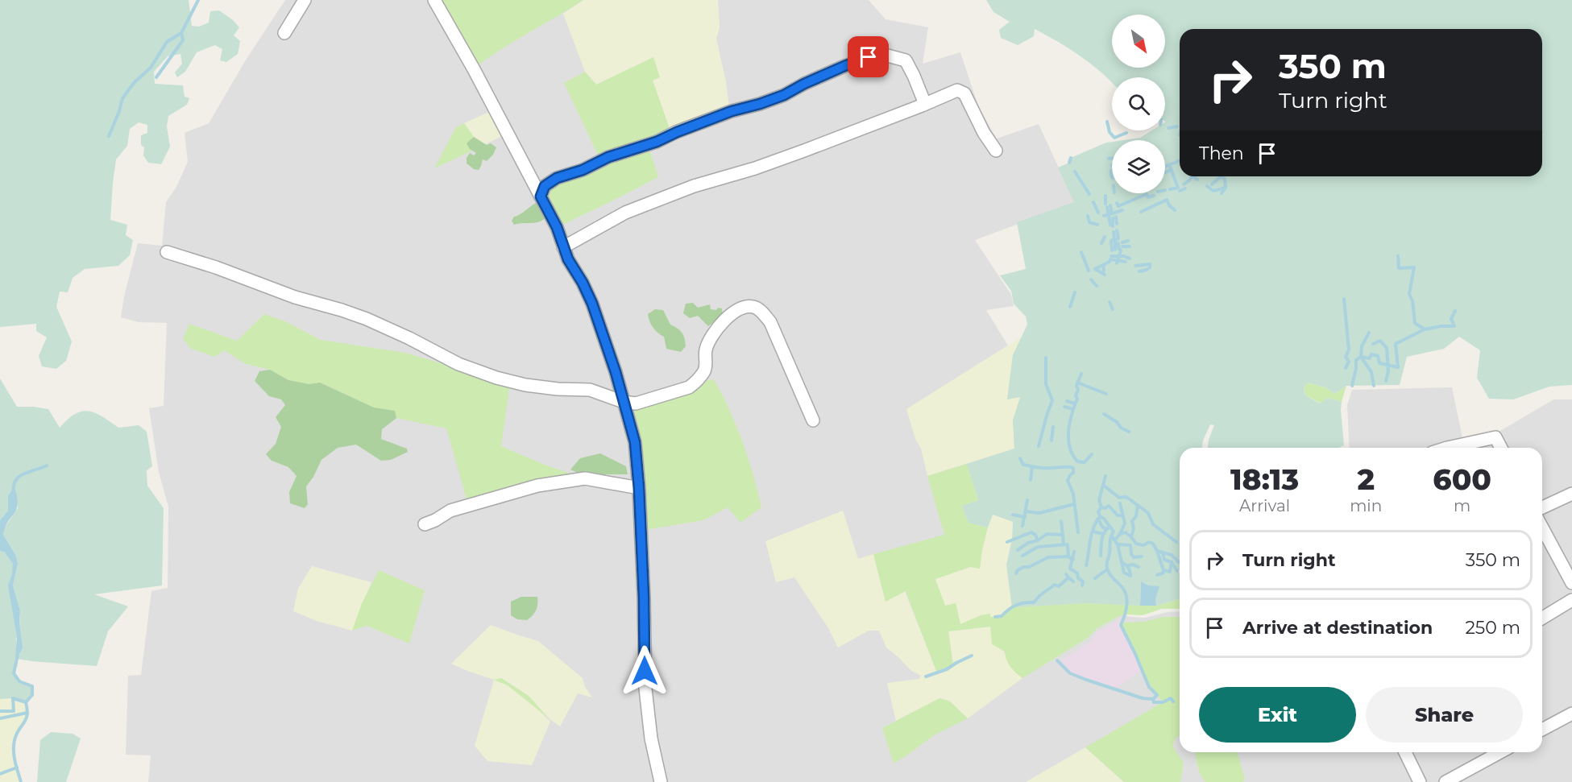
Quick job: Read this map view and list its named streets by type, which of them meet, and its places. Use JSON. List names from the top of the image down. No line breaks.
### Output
{"north":"bottom right","page":{"turn":["350 m","Turn right"],"then":"Then","eta":["18:13","Arrival","2","min","600","m"],"list":[{"name":"Turn right","value":"350 m"},{"name":"Arrive at destination","value":"250 m"}],"buttons":["Exit","Share"]}}
